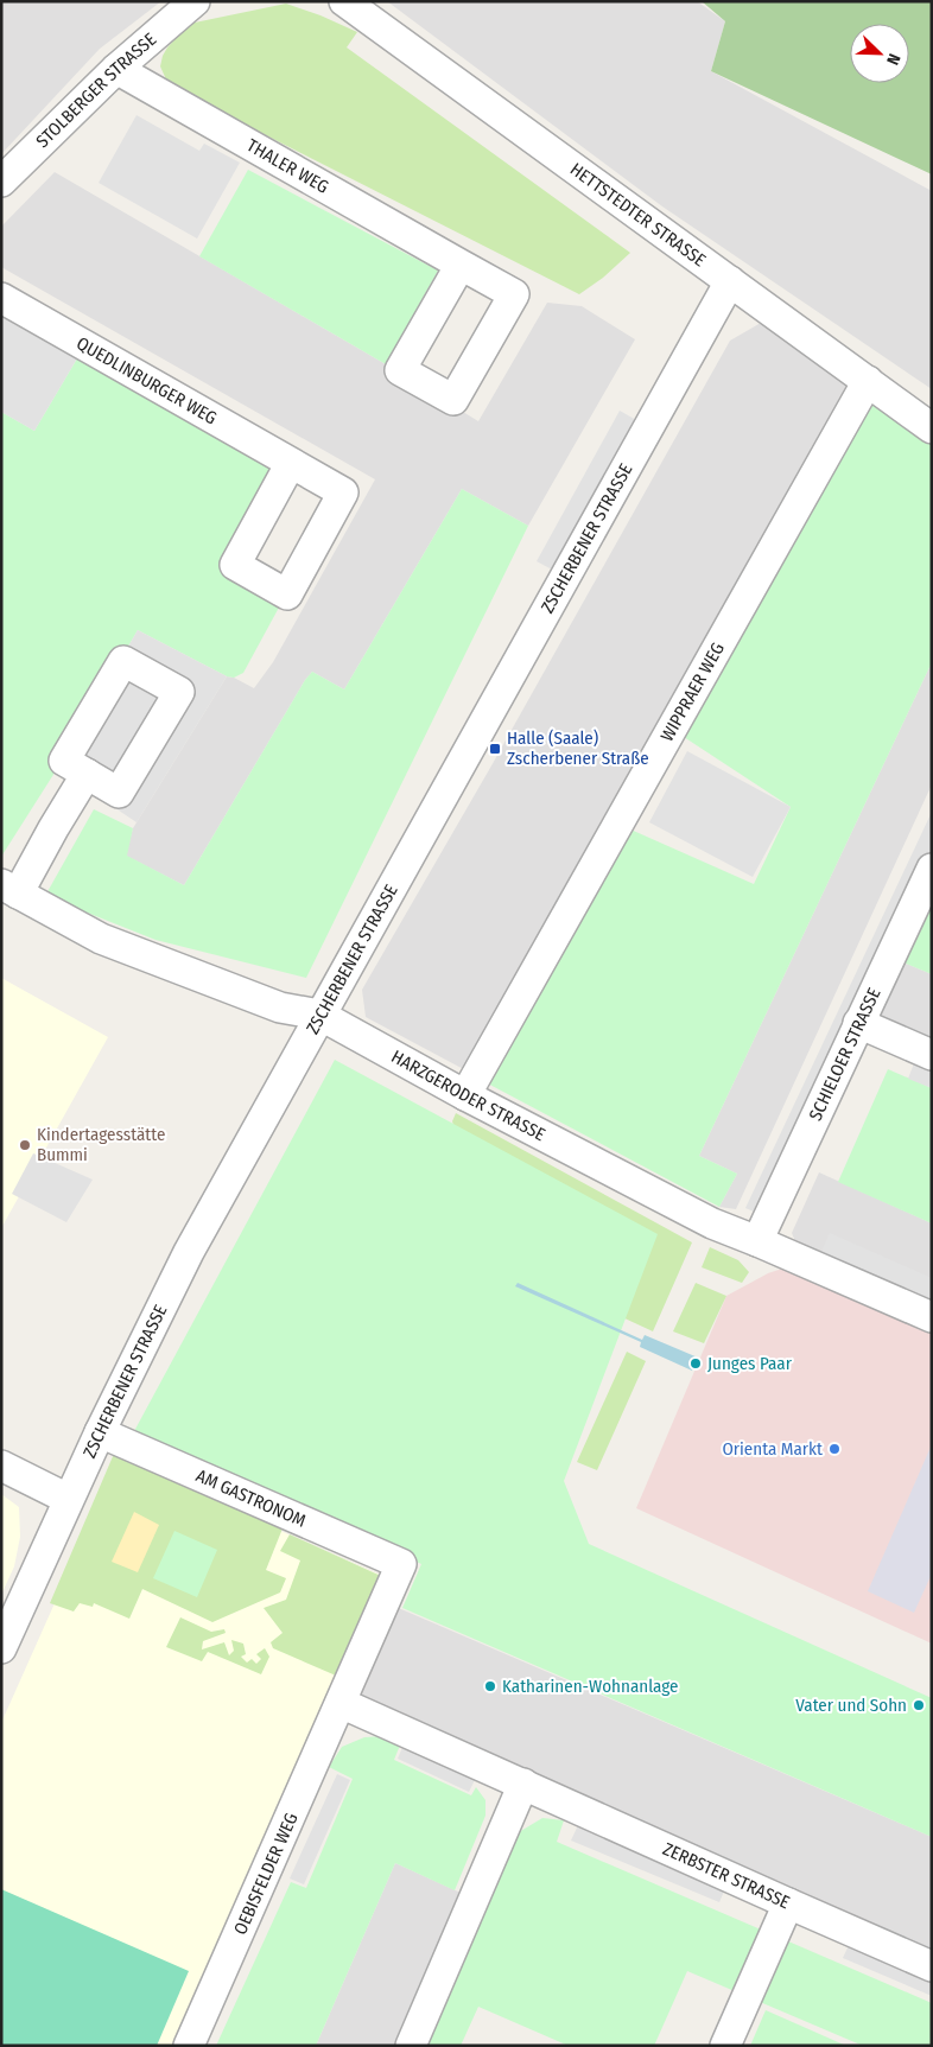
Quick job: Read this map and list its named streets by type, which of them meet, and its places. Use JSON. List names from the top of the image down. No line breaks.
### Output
{"streets":{"street":["STOLBERGER STRASSE","THALER WEG","HETTSTEDTER STRASSE","QUEDLINBURGER WEG","ZSCHERBENER STRASSE","WIPPRAER WEG","SCHIELOER STRASSE","HARZGERODER STRASSE","AM GASTRONOM","OEBISFELDER WEG","ZERBSTER STRASSE"]},"crossings":[["STOLBERGER STRASSE","THALER WEG"],["HETTSTEDTER STRASSE","ZSCHERBENER STRASSE"],["HETTSTEDTER STRASSE","WIPPRAER WEG"],["ZSCHERBENER STRASSE","HARZGERODER STRASSE"],["ZSCHERBENER STRASSE","AM GASTRONOM"],["WIPPRAER WEG","HARZGERODER STRASSE"],["SCHIELOER STRASSE","HARZGERODER STRASSE"],["AM GASTRONOM","OEBISFELDER WEG"],["OEBISFELDER WEG","ZERBSTER STRASSE"]],"places":{"transit":["Halle (Saale) Zscherbener Straße"],"other":["Kindertagesstätte Bummi","Junges Paar","Orienta Markt","Katharinen-Wohnanlage","Vater und Sohn"]},"north":"bottom right"}
